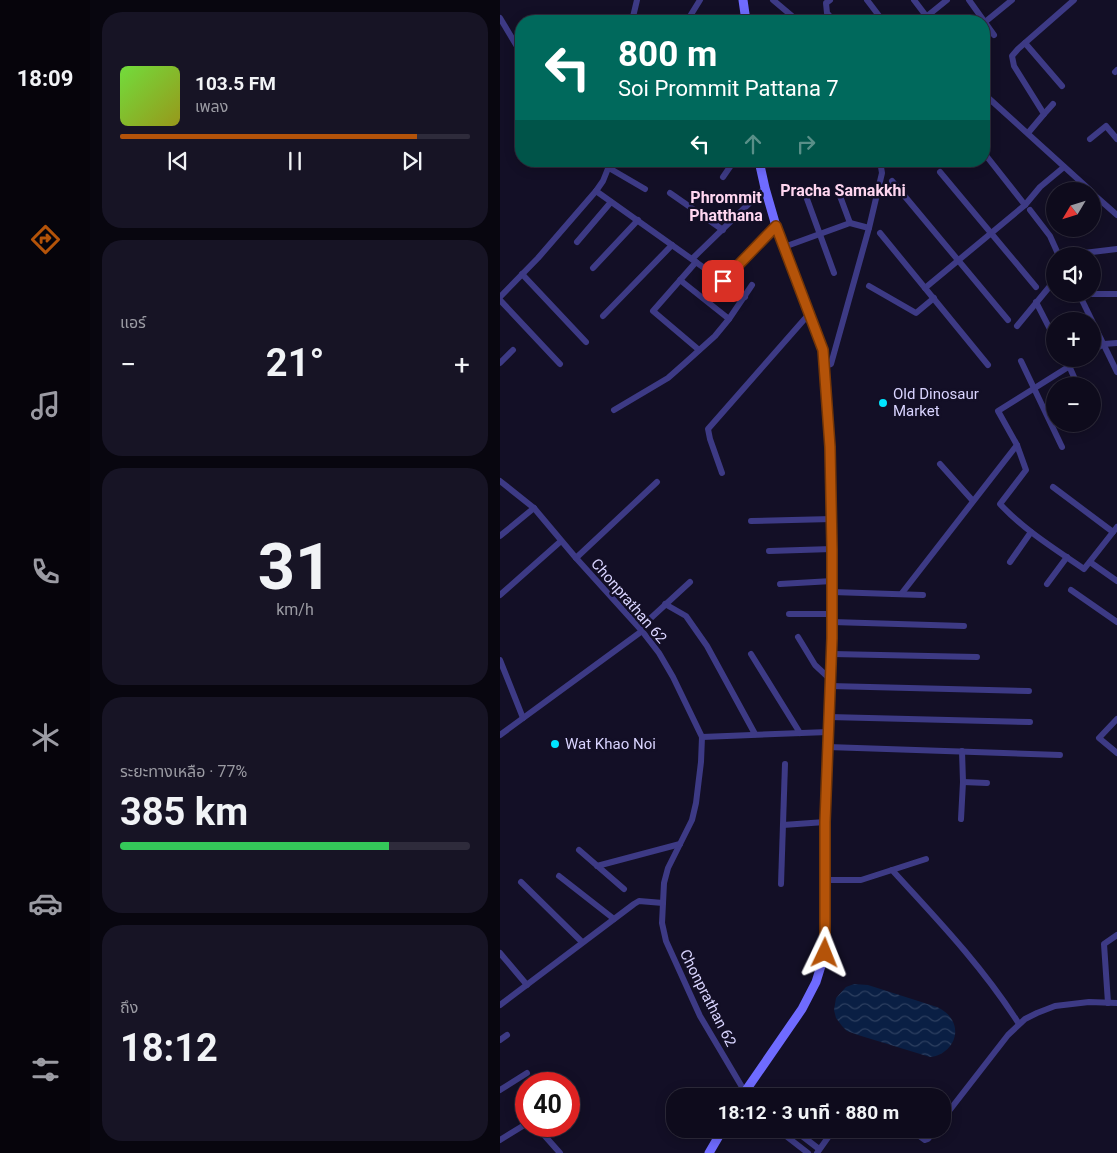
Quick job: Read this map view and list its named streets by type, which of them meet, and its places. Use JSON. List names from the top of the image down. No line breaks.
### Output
{"streets":{"street":["Chonprathan 62"]},"districts":["Pracha Samakkhi","Phrommit Phatthana"],"places":["Old Dinosaur Market","Wat Khao Noi"],"north":"bottom left","page":{"tabs":"18:09","turn":["800 m","Soi Prommit Pattana 7"],"song":["103.5 FM","เพลง"],"map_buttons":["+","−"],"tile":["แอร์",["31","km/h"],["ระยะทางเหลือ · 77%","385 km"],["ถึง","18:12"]],"heat":["−","21°","+"],"limit":"40","trip":"18:12 · 3 นาที · 880 m"}}
